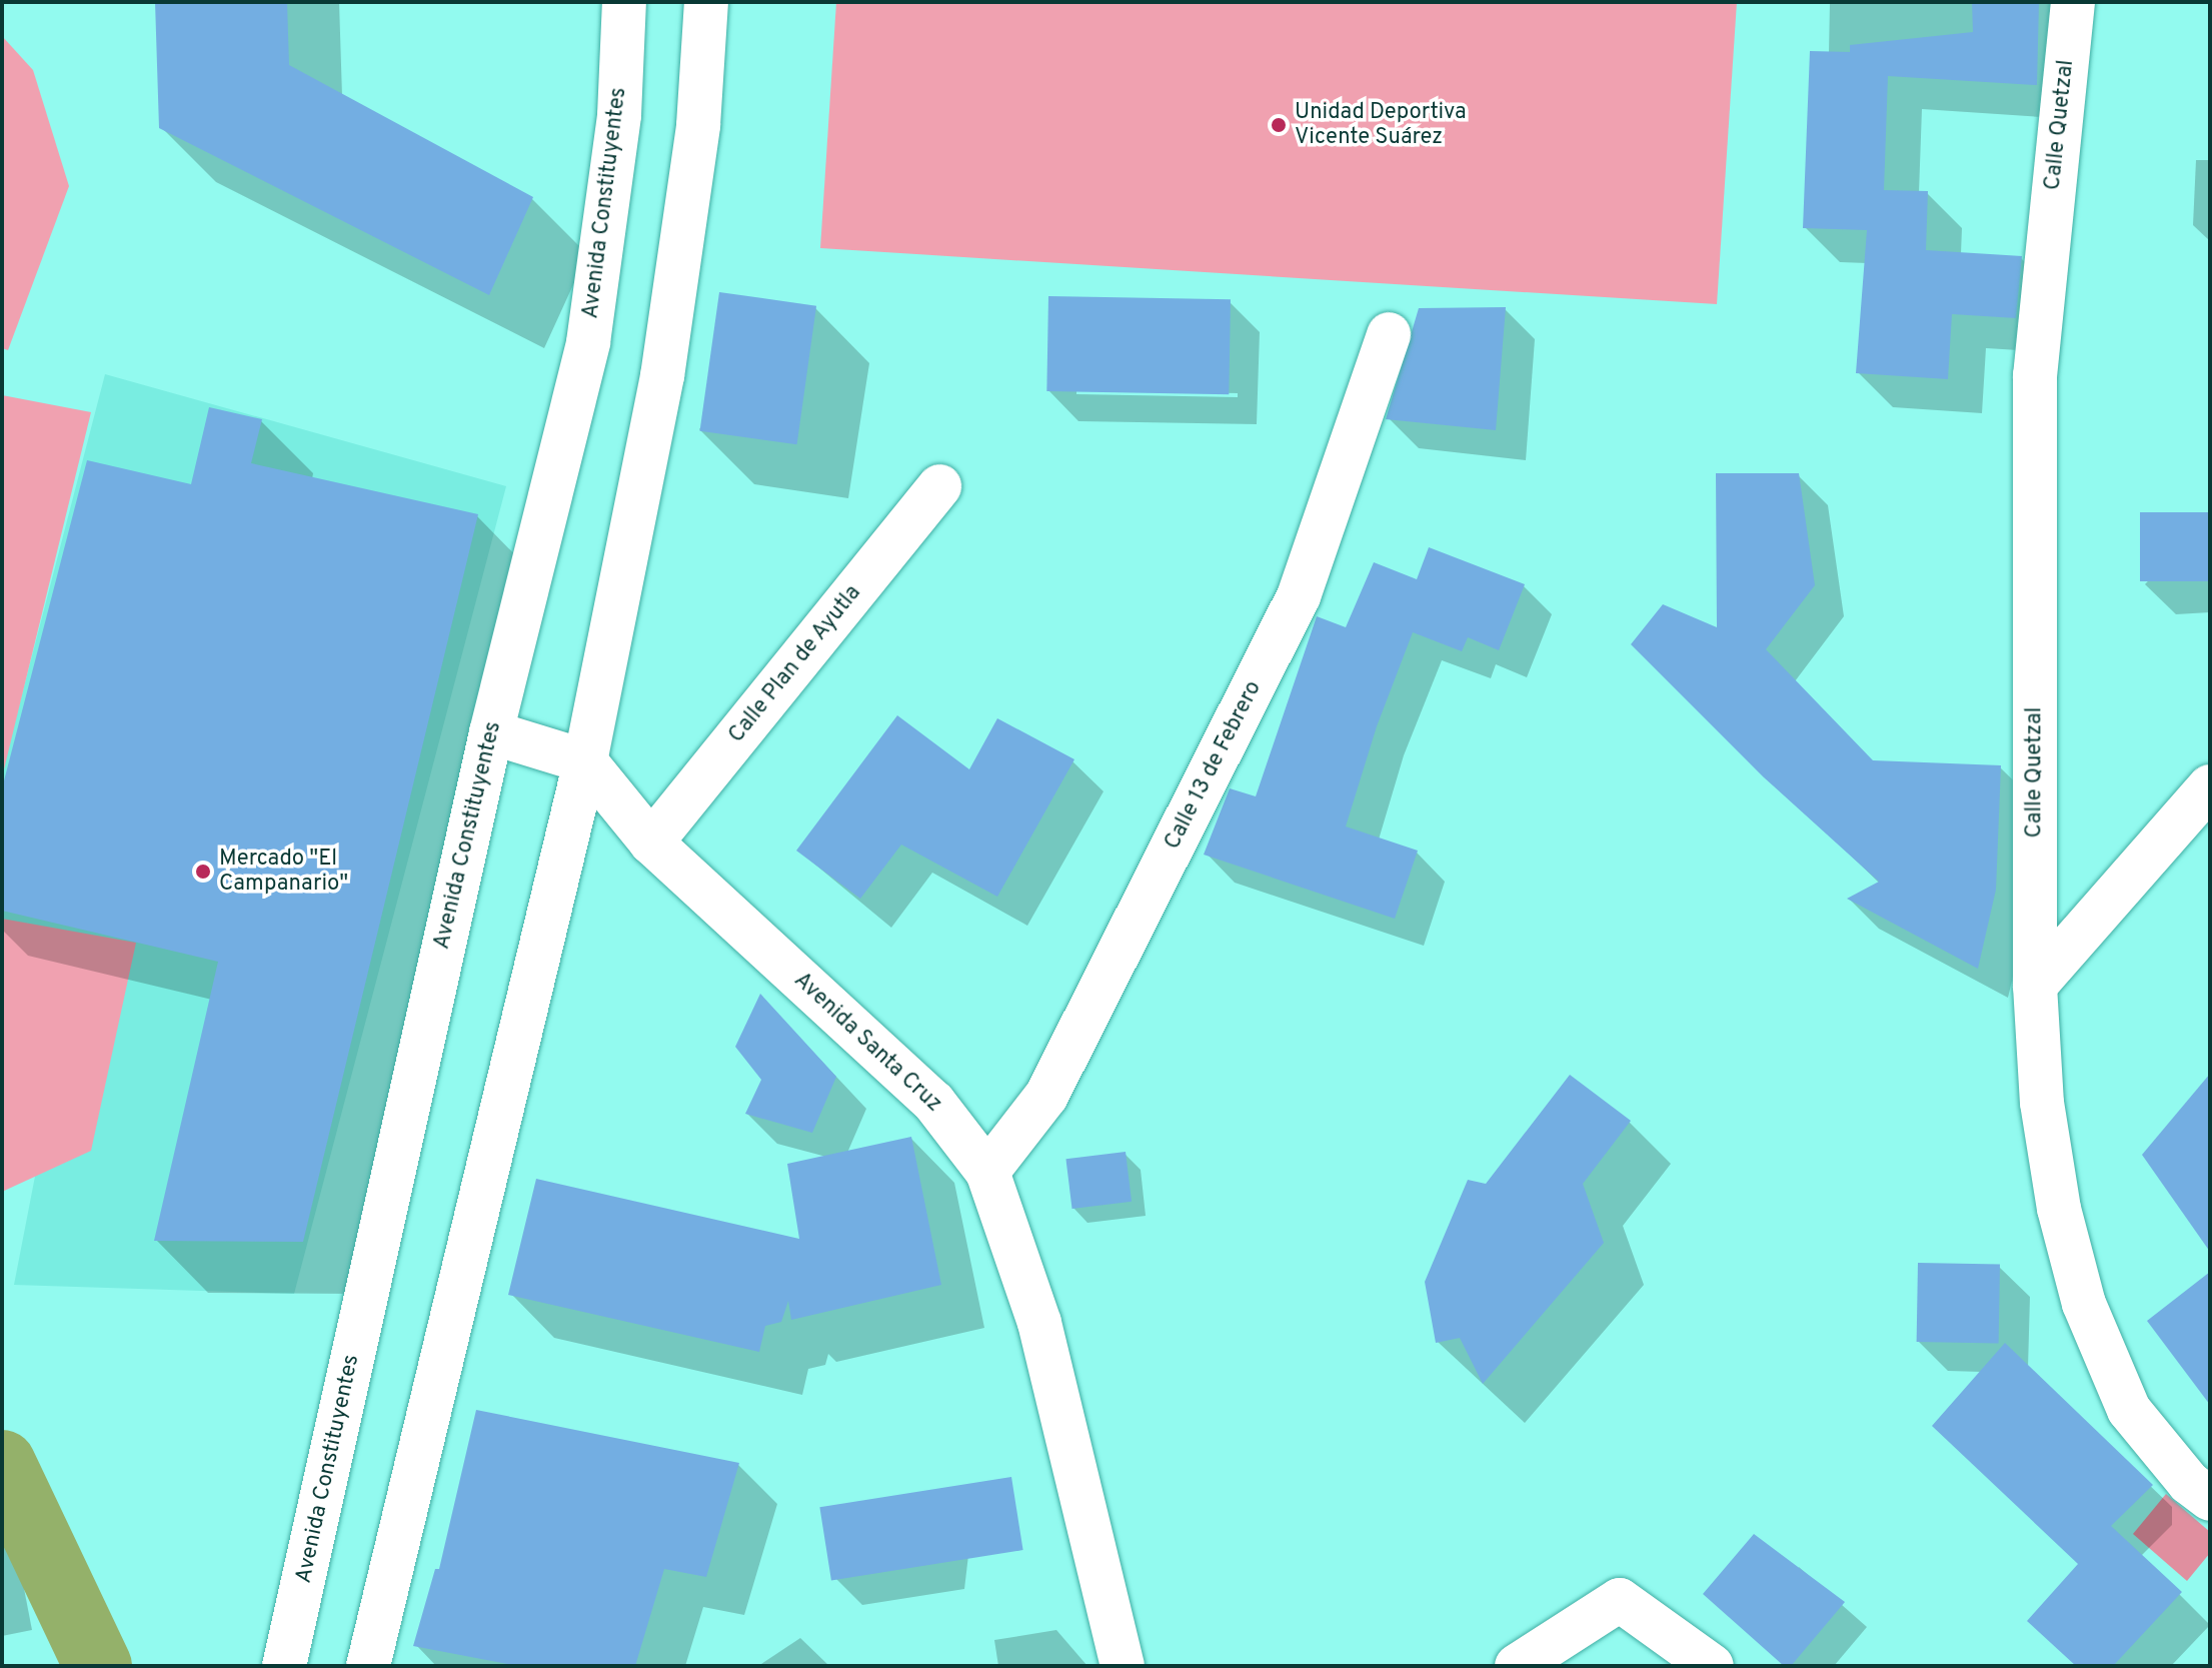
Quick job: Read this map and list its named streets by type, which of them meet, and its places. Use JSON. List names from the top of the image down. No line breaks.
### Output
{"streets":{"street":["Calle Quetzal","Avenida Constituyentes","Calle Plan de Ayutla","Calle 13 de Febrero","Avenida Santa Cruz"]},"crossings":[["Calle Plan de Ayutla","Avenida Santa Cruz"],["Calle 13 de Febrero","Avenida Santa Cruz"]],"places":["Unidad Deportiva Vicente Suárez","Mercado \"El Campanario\""]}
